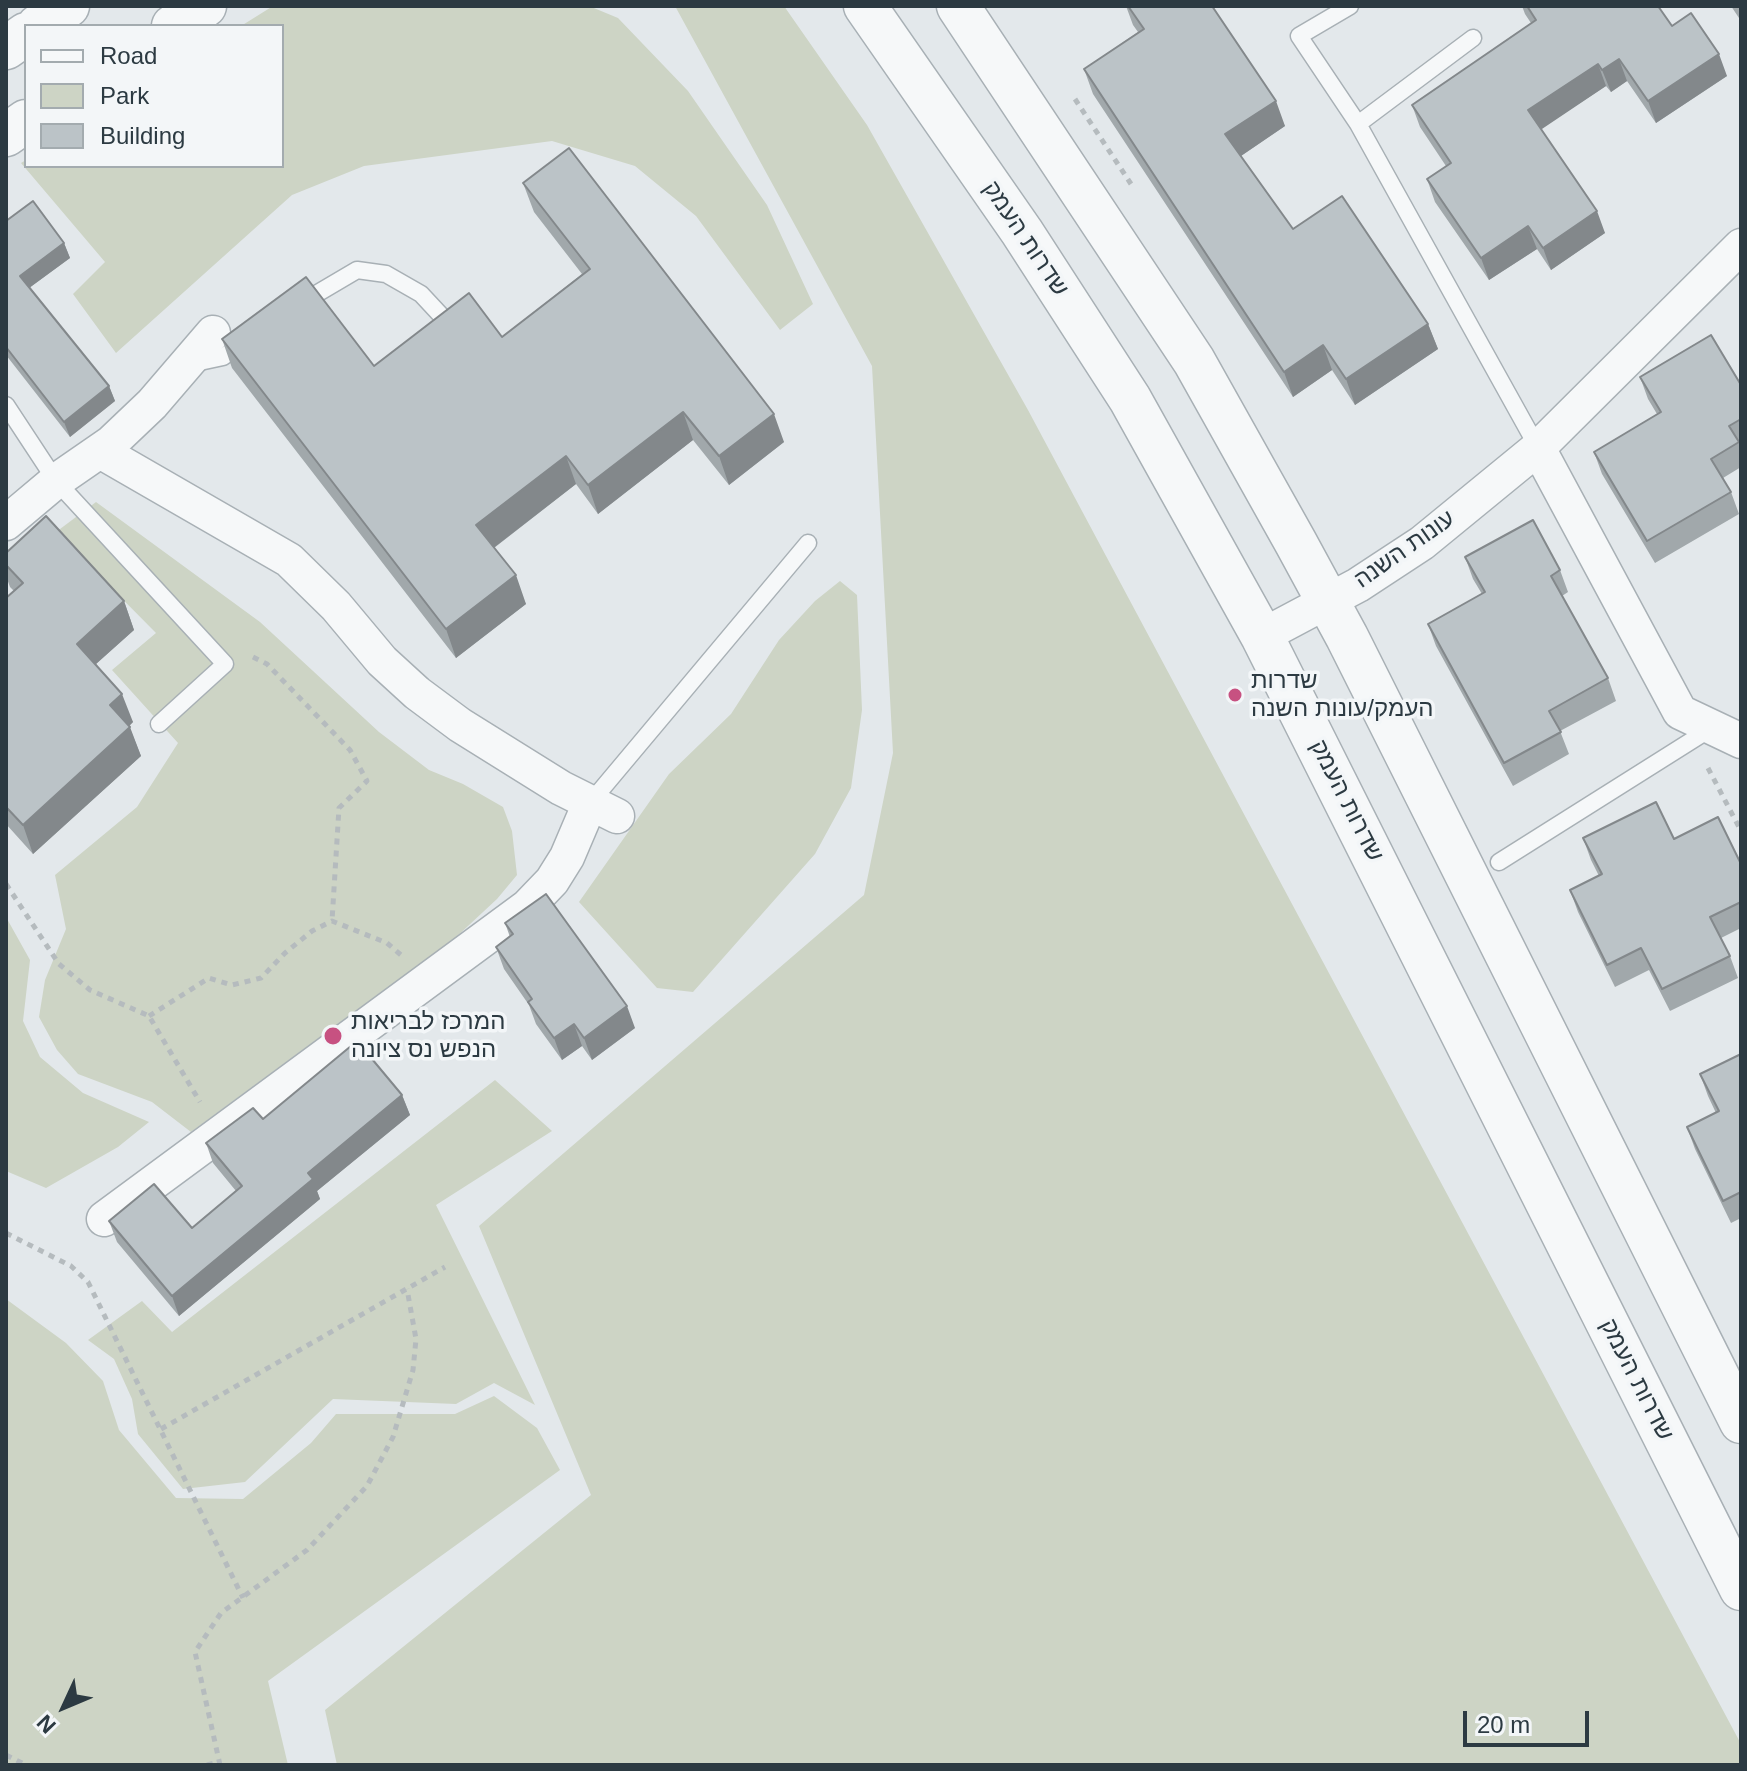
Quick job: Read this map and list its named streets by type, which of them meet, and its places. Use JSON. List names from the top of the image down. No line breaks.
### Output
{"streets":{"street":["שדרות העמק","עונות השנה"]},"crossings":[["שדרות העמק","עונות השנה"]],"places":["שדרות העמק/עונות השנה","המרכז לבריאות הנפש נס ציונה"],"legend":["Road","Park","Building"],"scale_bar":"20 m","north":"bottom left"}
